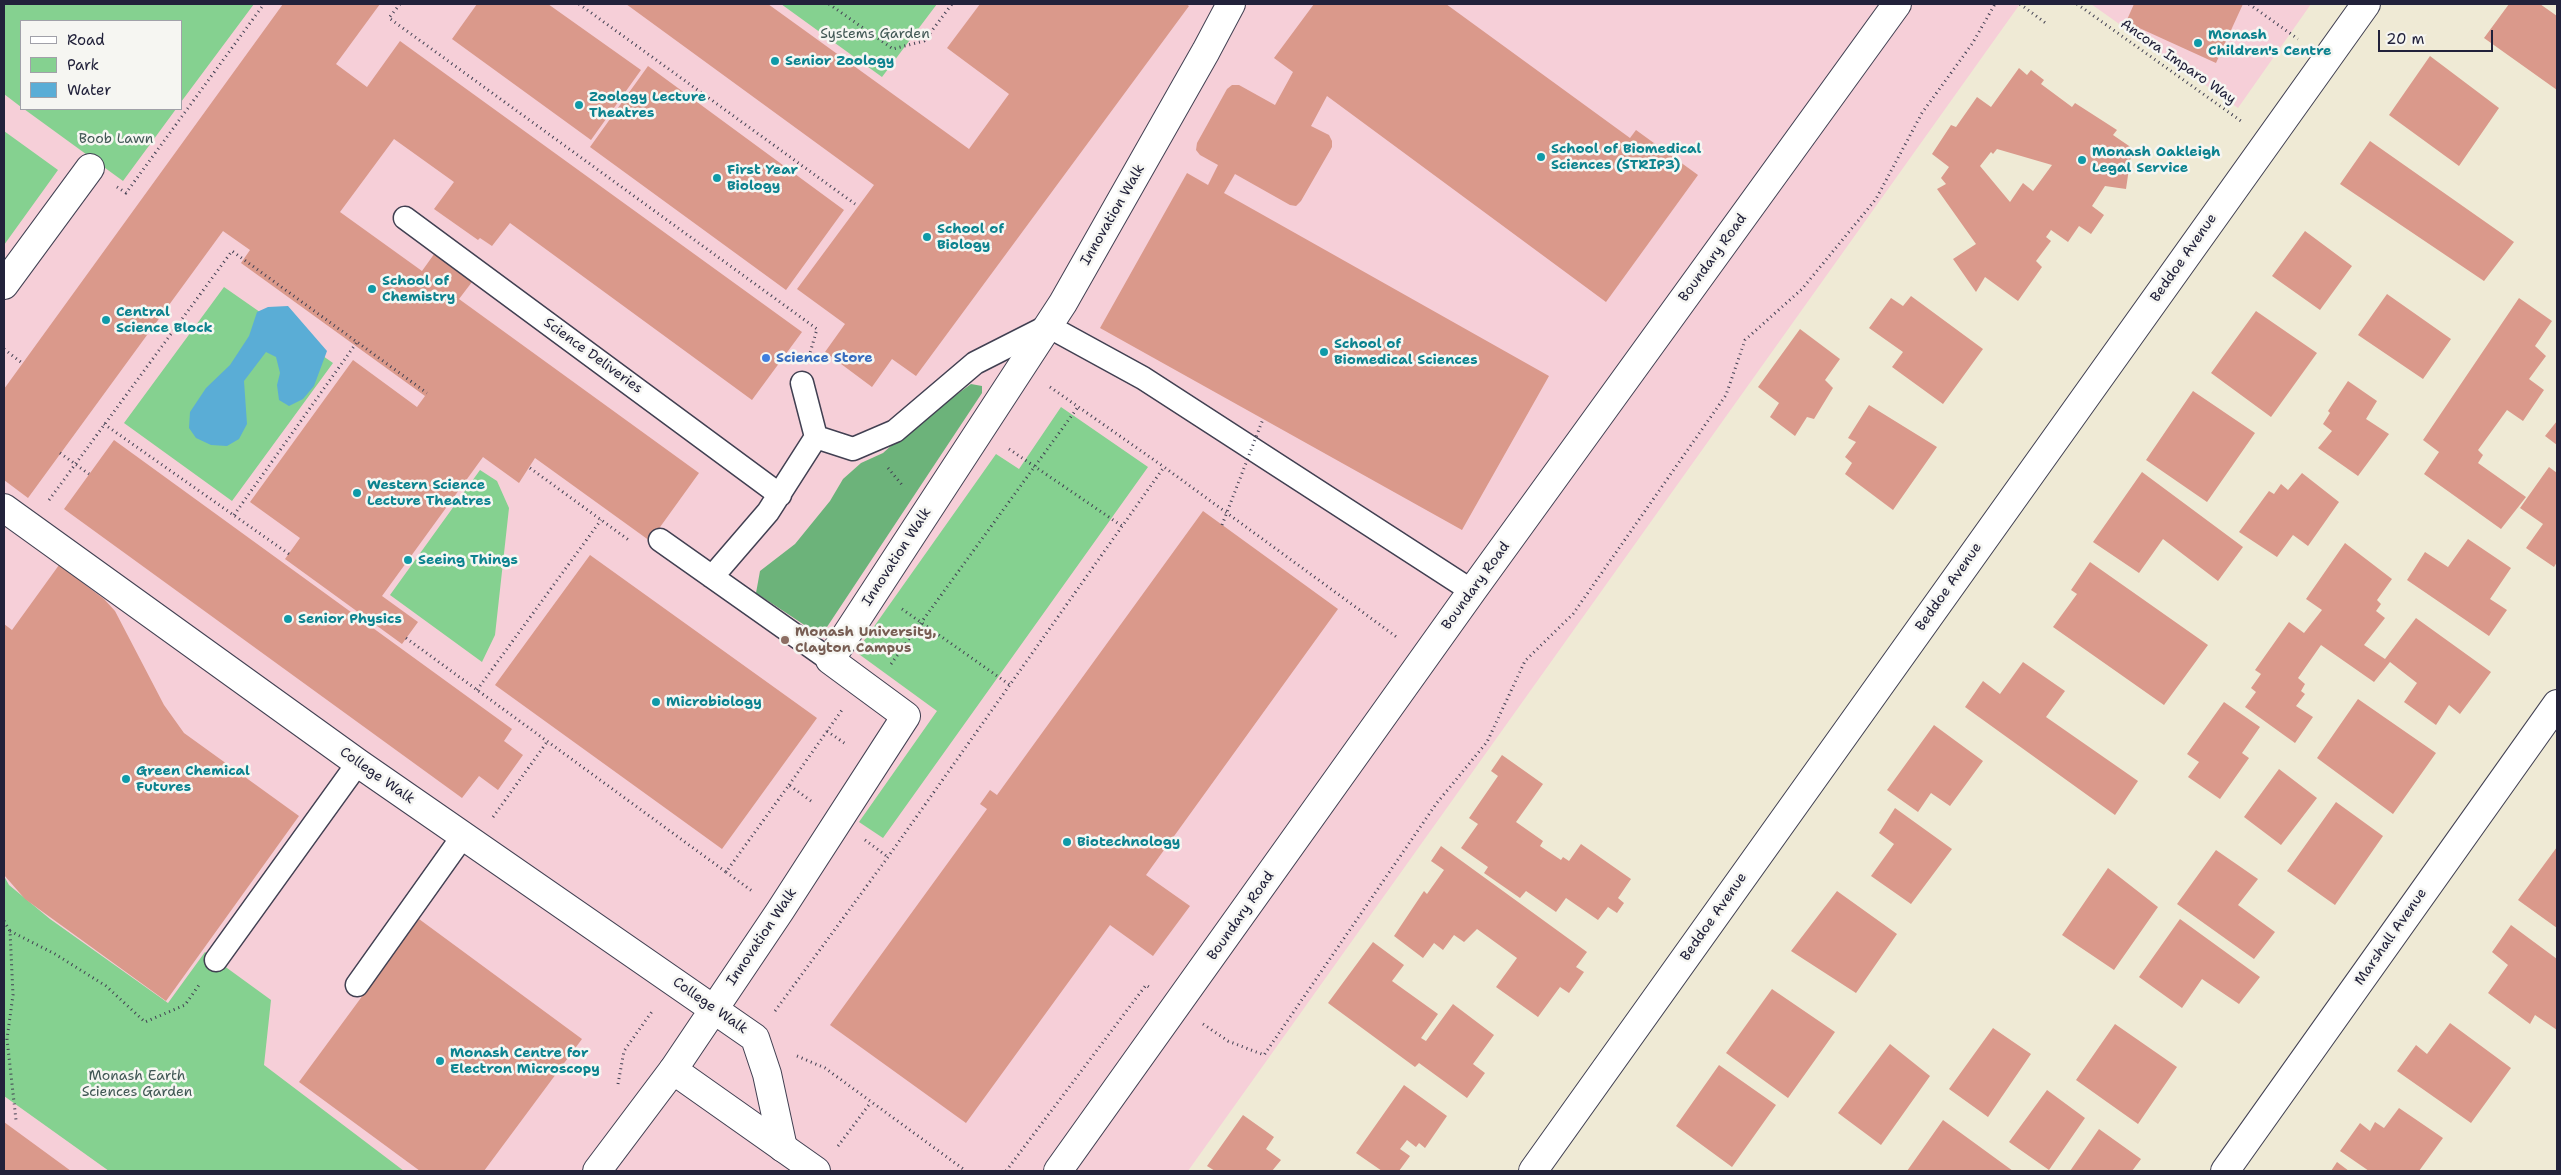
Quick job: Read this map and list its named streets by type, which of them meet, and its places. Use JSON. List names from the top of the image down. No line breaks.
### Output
{"streets":{"street":["Innovation Walk","Boundary Road","Beddoe Avenue","College Walk","Marshall Avenue"],"lane":["Science Deliveries"],"path":["Ancora Imparo Way"]},"crossings":[["Innovation Walk","College Walk"]],"parks":["Systems Garden","Boob Lawn","Monash Earth Sciences Garden"],"places":["Monash Children's Centre","Senior Zoology","Zoology Lecture Theatres","School of Biomedical Sciences (STRIP3)","Monash Oakleigh Legal Service","First Year Biology","School of Biology","School of Chemistry","Central Science Block","School of Biomedical Sciences","Science Store","Western Science Lecture Theatres","Seeing Things","Senior Physics","Monash University, Clayton Campus","Microbiology","Green Chemical Futures","Biotechnology","Monash Centre for Electron Microscopy"],"legend":["Road","Park","Water"],"scale_bar":"20 m"}
